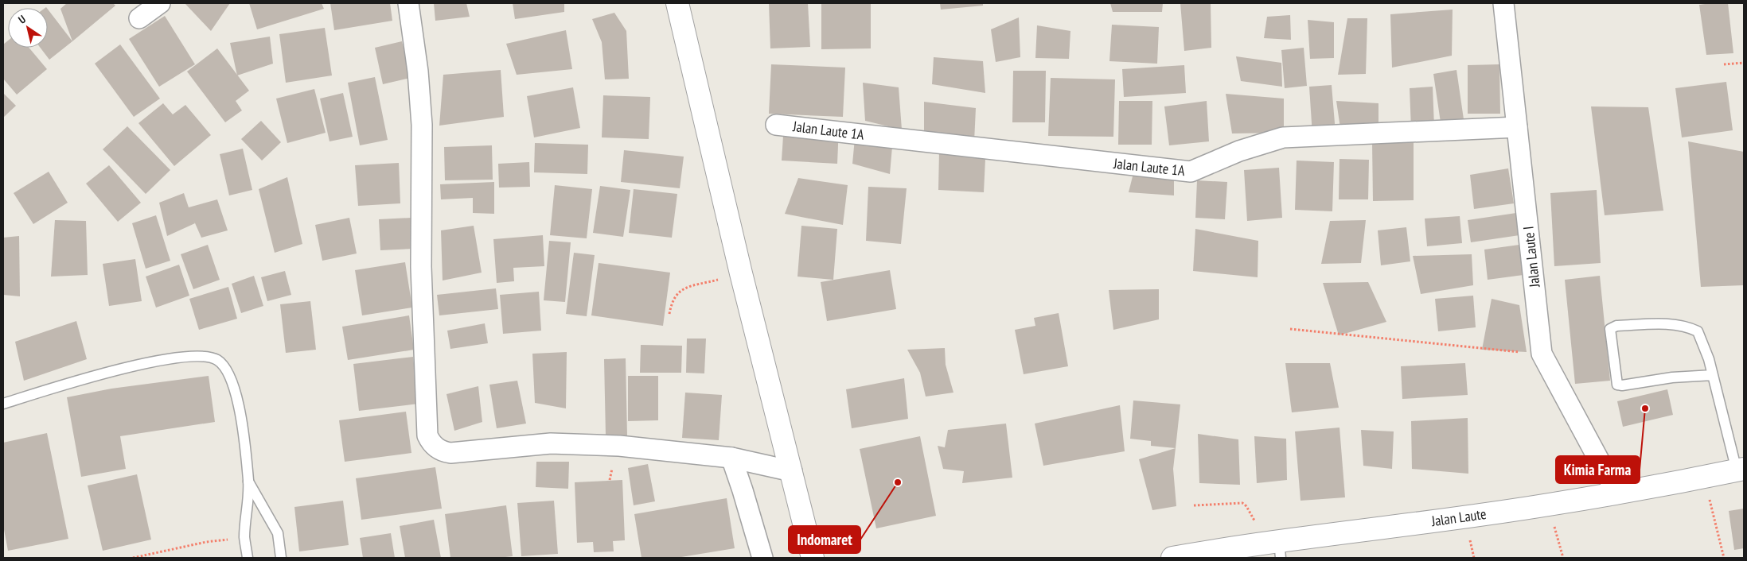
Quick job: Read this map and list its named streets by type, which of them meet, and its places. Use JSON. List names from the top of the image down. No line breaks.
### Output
{"streets":{"street":["Jalan Laute 1A","Jalan Laute I","Jalan Laute"]},"crossings":[["Jalan Laute 1A","Jalan Laute I"],["Jalan Laute I","Jalan Laute"]],"places":["Kimia Farma","Indomaret"],"north":"top left"}
